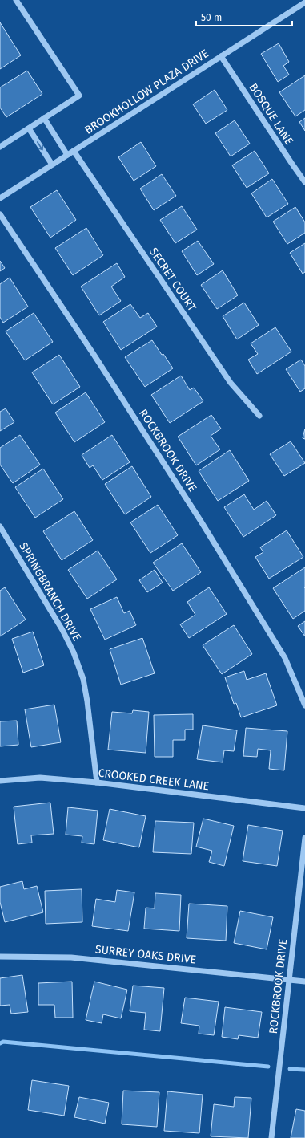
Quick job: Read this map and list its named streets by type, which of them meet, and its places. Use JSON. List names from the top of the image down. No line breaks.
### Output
{"streets":{"street":["BROOKHOLLOW PLAZA DRIVE","BOSQUE LANE","SECRET COURT","ROCKBROOK DRIVE","SPRINGBRANCH DRIVE","CROOKED CREEK LANE","SURREY OAKS DRIVE"]},"crossings":[["BROOKHOLLOW PLAZA DRIVE","BOSQUE LANE"],["BROOKHOLLOW PLAZA DRIVE","SECRET COURT"],["ROCKBROOK DRIVE","SURREY OAKS DRIVE"],["SPRINGBRANCH DRIVE","CROOKED CREEK LANE"]],"scale_bar":"50 m"}
